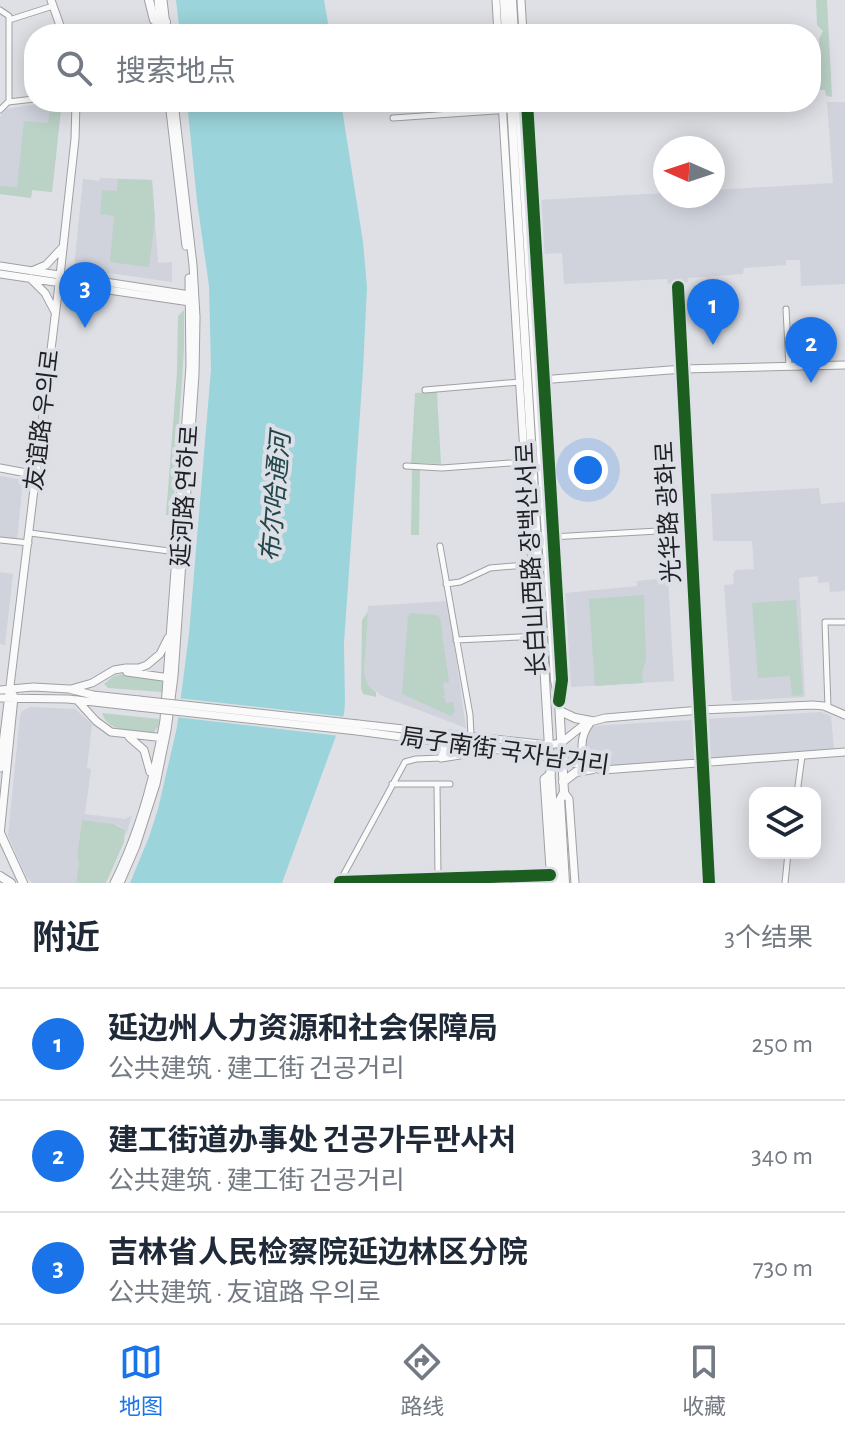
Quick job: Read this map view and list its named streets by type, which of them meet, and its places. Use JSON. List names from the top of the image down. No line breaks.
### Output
{"streets":{"main road":["友谊路 우의로","延河路 연하로","光华路 광화로","长白山西路 장백산서로","局子南街 국자남거리"]},"crossings":[["光华路 광화로","局子南街 국자남거리"],["长白山西路 장백산서로","局子南街 국자남거리"]],"water":["布尔哈通河"],"north":"left","page":{"search":"搜索地点","pins":["3","1","2"],"heading":["附近","3个结果"],"list":[{"mark":"1","name":"延边州人力资源和社会保障局","note":"公共建筑 · 建工街 건공거리","value":"250 m"},{"mark":"2","name":"建工街道办事处 건공가두판사처","note":"公共建筑 · 建工街 건공거리","value":"340 m"},{"mark":"3","name":"吉林省人民检察院延边林区分院","note":"公共建筑 · 友谊路 우의로","value":"730 m"}],"nav":["地图","路线","收藏"]}}
